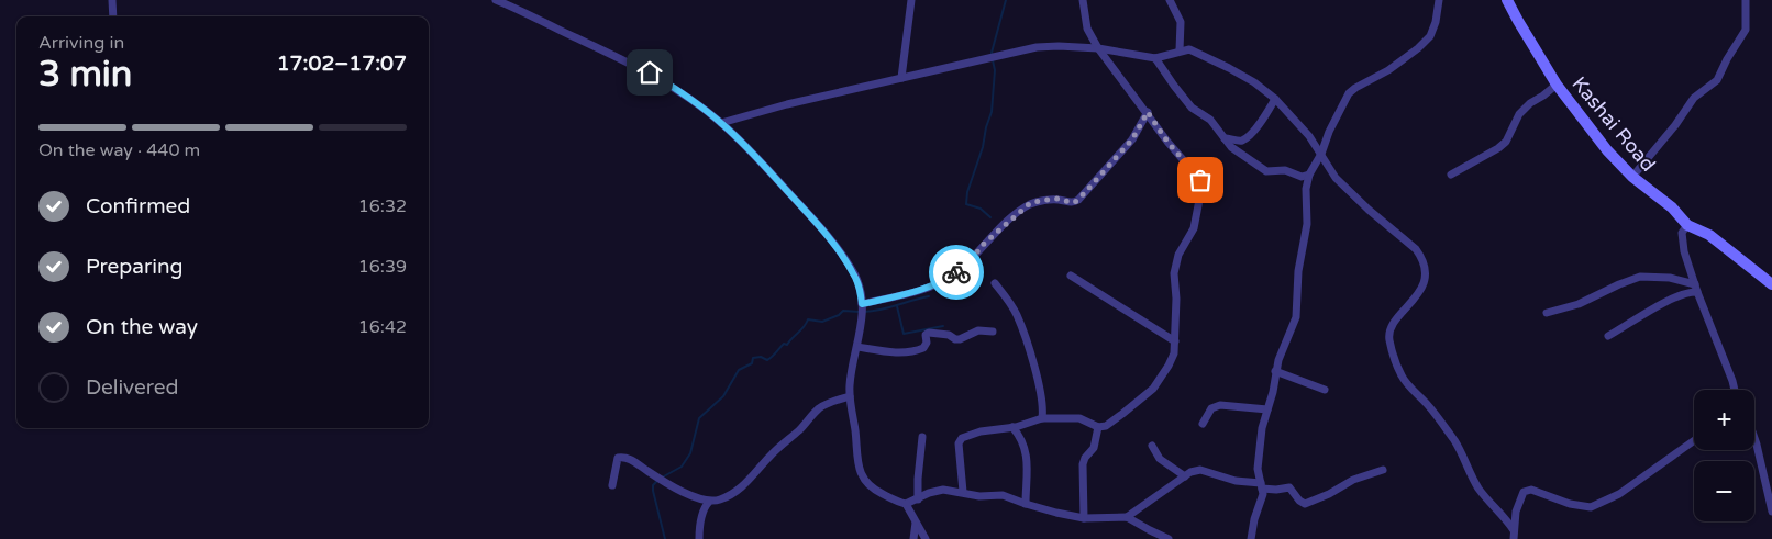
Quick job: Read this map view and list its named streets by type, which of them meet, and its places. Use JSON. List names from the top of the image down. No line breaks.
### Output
{"streets":{"street":["Kashai Road"]},"page":{"heading":["3 min","Arriving in","17:02–17:07"],"bar":"On the way · 440 m","list":[["Confirmed","16:32"],["Preparing","16:39"],["On the way","16:42"],"Delivered"],"map_buttons":["+","−"]}}
